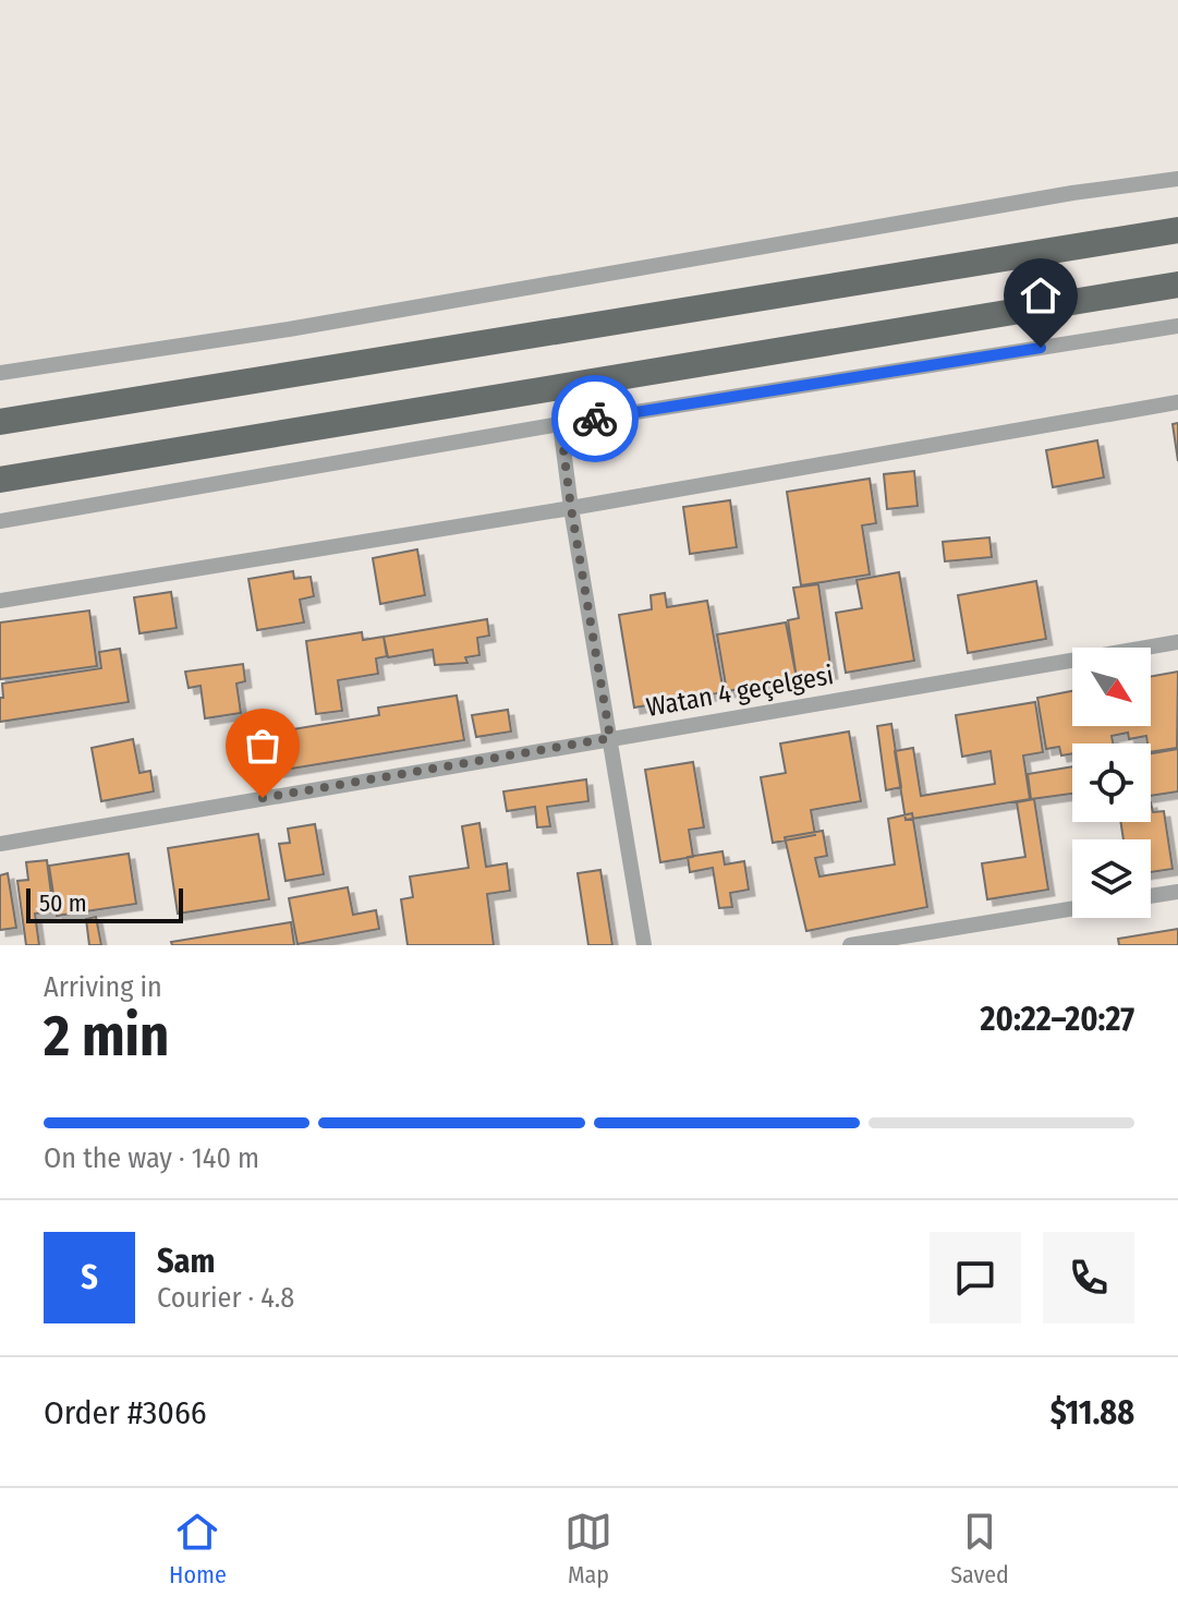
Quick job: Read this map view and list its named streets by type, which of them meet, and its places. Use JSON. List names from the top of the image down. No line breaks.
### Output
{"streets":{"street":["Watan 4 geçelgesi"]},"scale_bar":"50 m","north":"bottom right","page":{"scale":"50 m","heading":["2 min","Arriving in","20:22–20:27"],"panel":["Sam","Courier · 4.8","Order #3066","$11.88"],"bar":"On the way · 140 m","round":"S","tabs":["Home","Map","Saved"]}}
